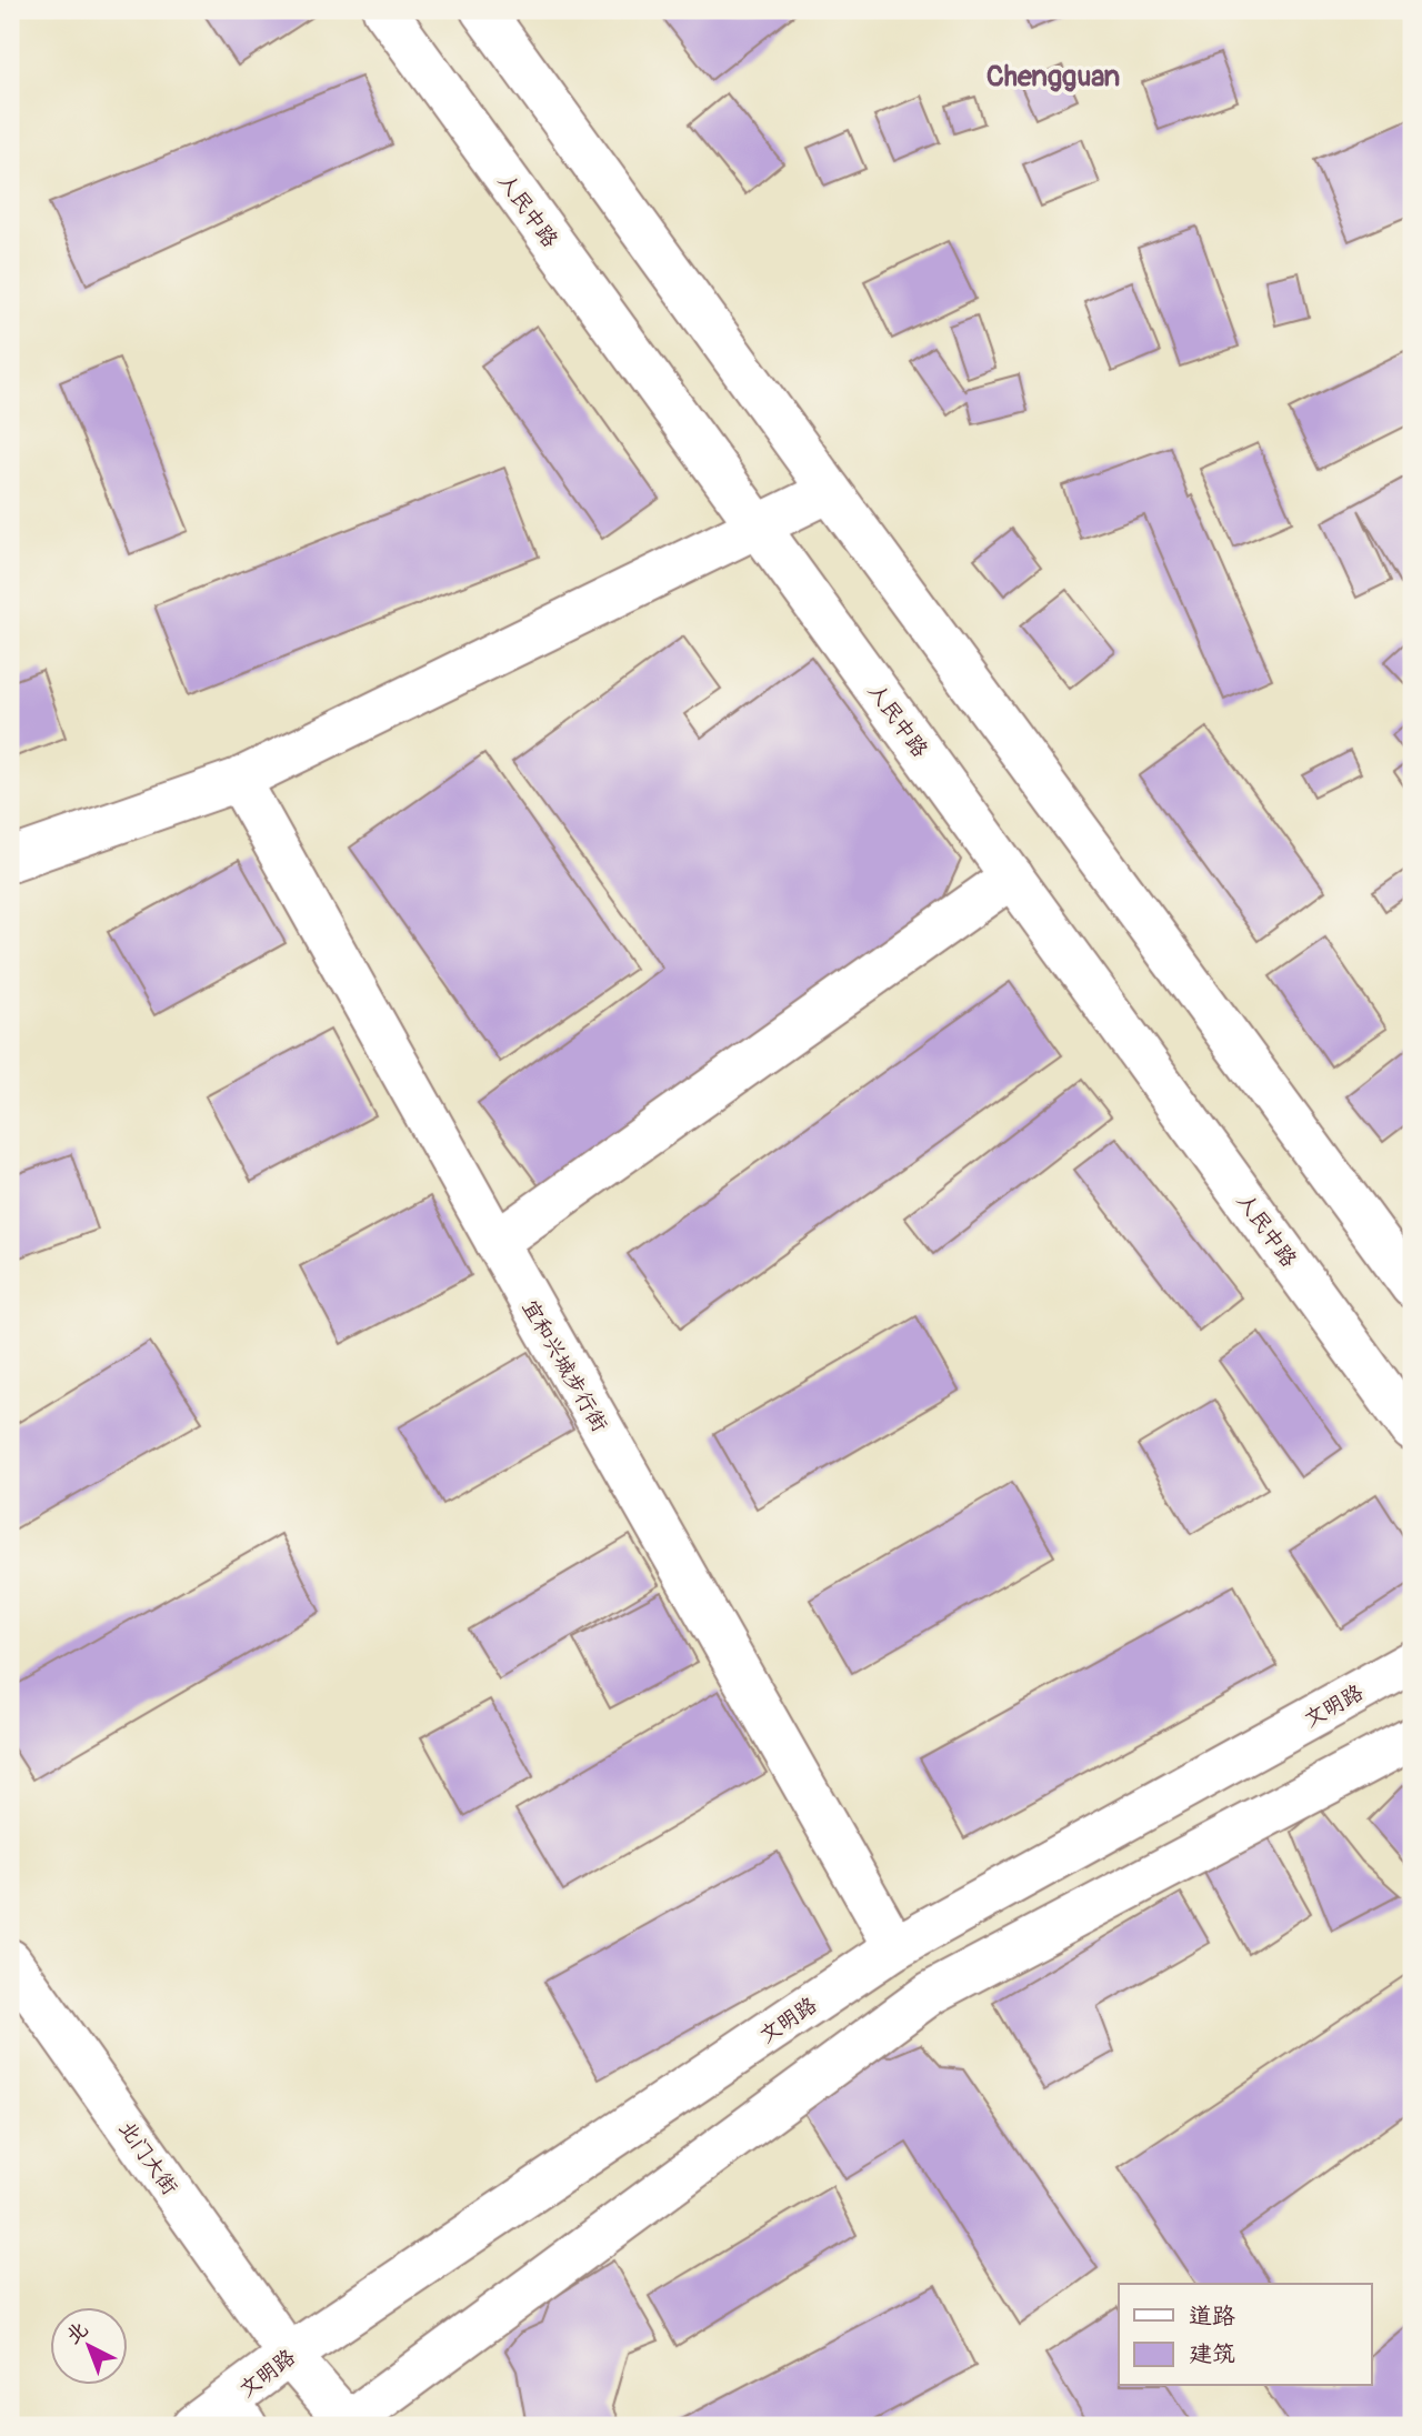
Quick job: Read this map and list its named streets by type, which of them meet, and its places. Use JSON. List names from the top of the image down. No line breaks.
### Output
{"streets":{"main road":["人民中路","宜和兴城步行街","文明路","北门大街"]},"crossings":[["宜和兴城步行街","文明路"],["文明路","北门大街"]],"districts":["Chengguan"],"legend":["道路","建筑"],"north":"top left"}
